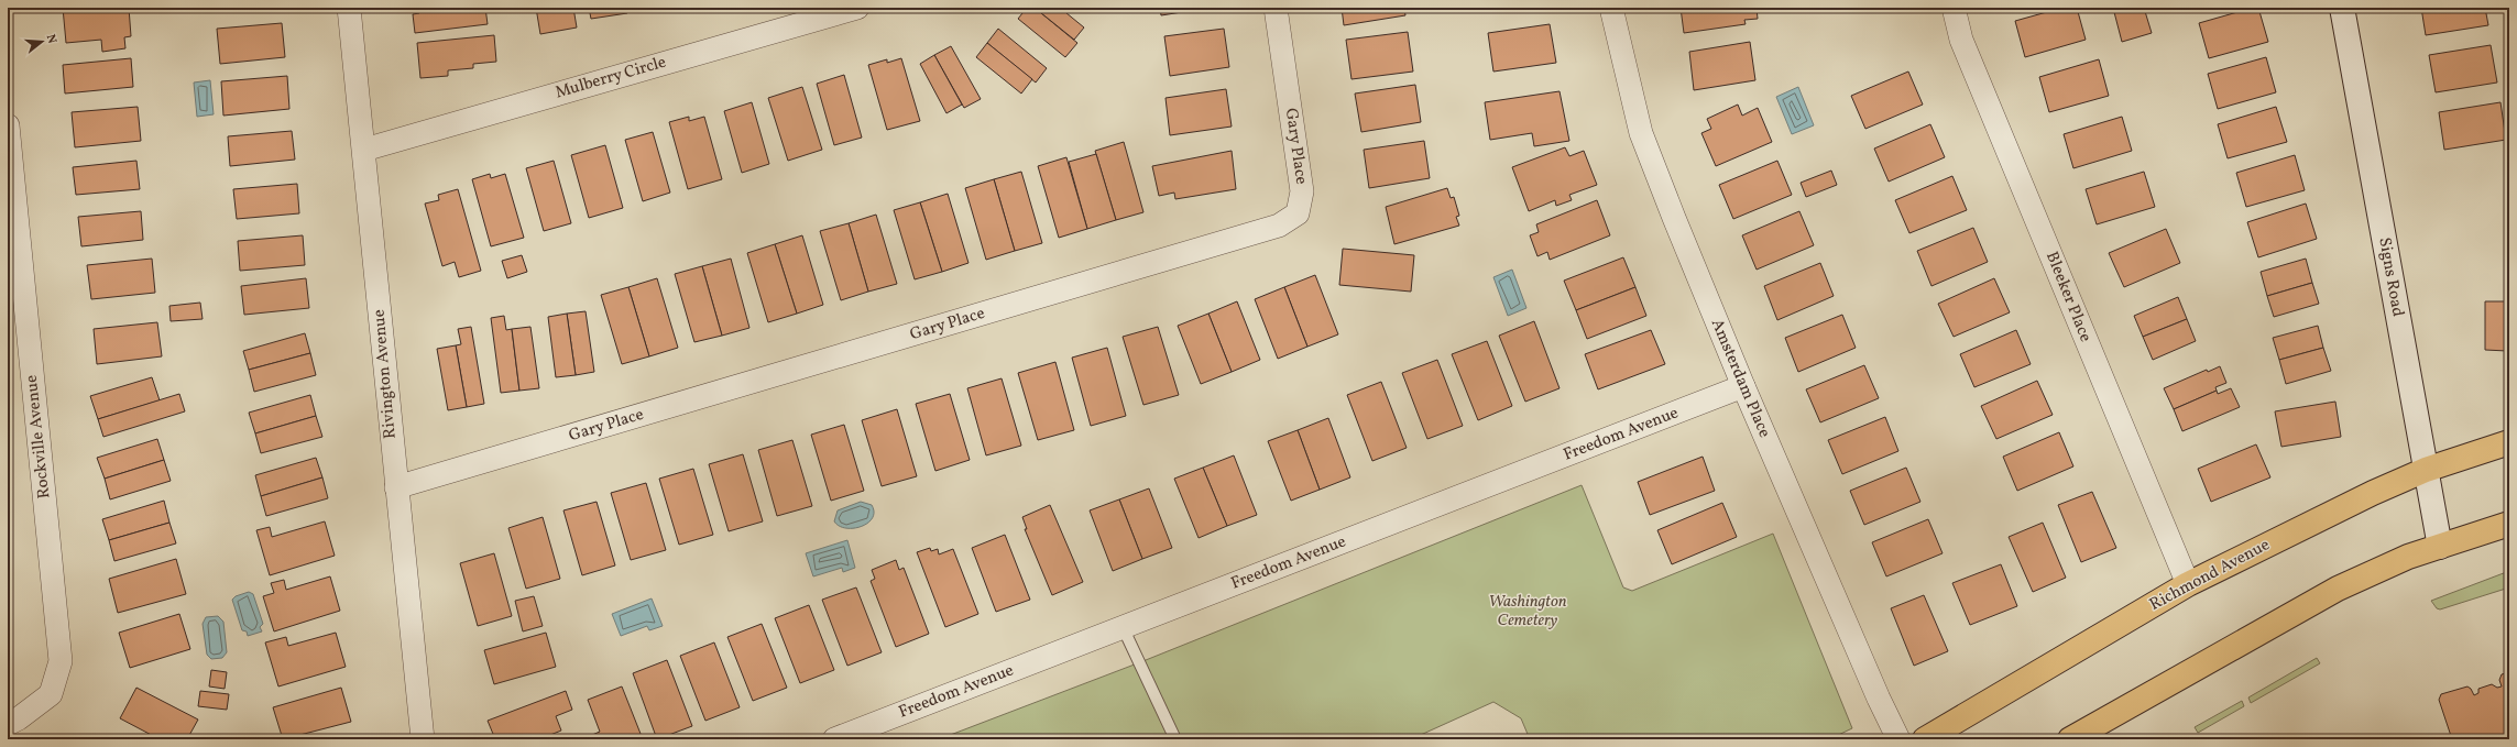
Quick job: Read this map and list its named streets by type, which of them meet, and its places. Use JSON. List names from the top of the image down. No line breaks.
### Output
{"streets":{"main road":["Richmond Avenue"],"street":["Mulberry Circle","Gary Place","Signs Road","Bleeker Place","Rivington Avenue","Amsterdam Place","Freedom Avenue","Rockville Avenue"]},"crossings":[["Mulberry Circle","Rivington Avenue"],["Gary Place","Rivington Avenue"],["Signs Road","Richmond Avenue"],["Bleeker Place","Richmond Avenue"],["Amsterdam Place","Freedom Avenue"]],"parks":["Washington Cemetery"],"north":"right"}
